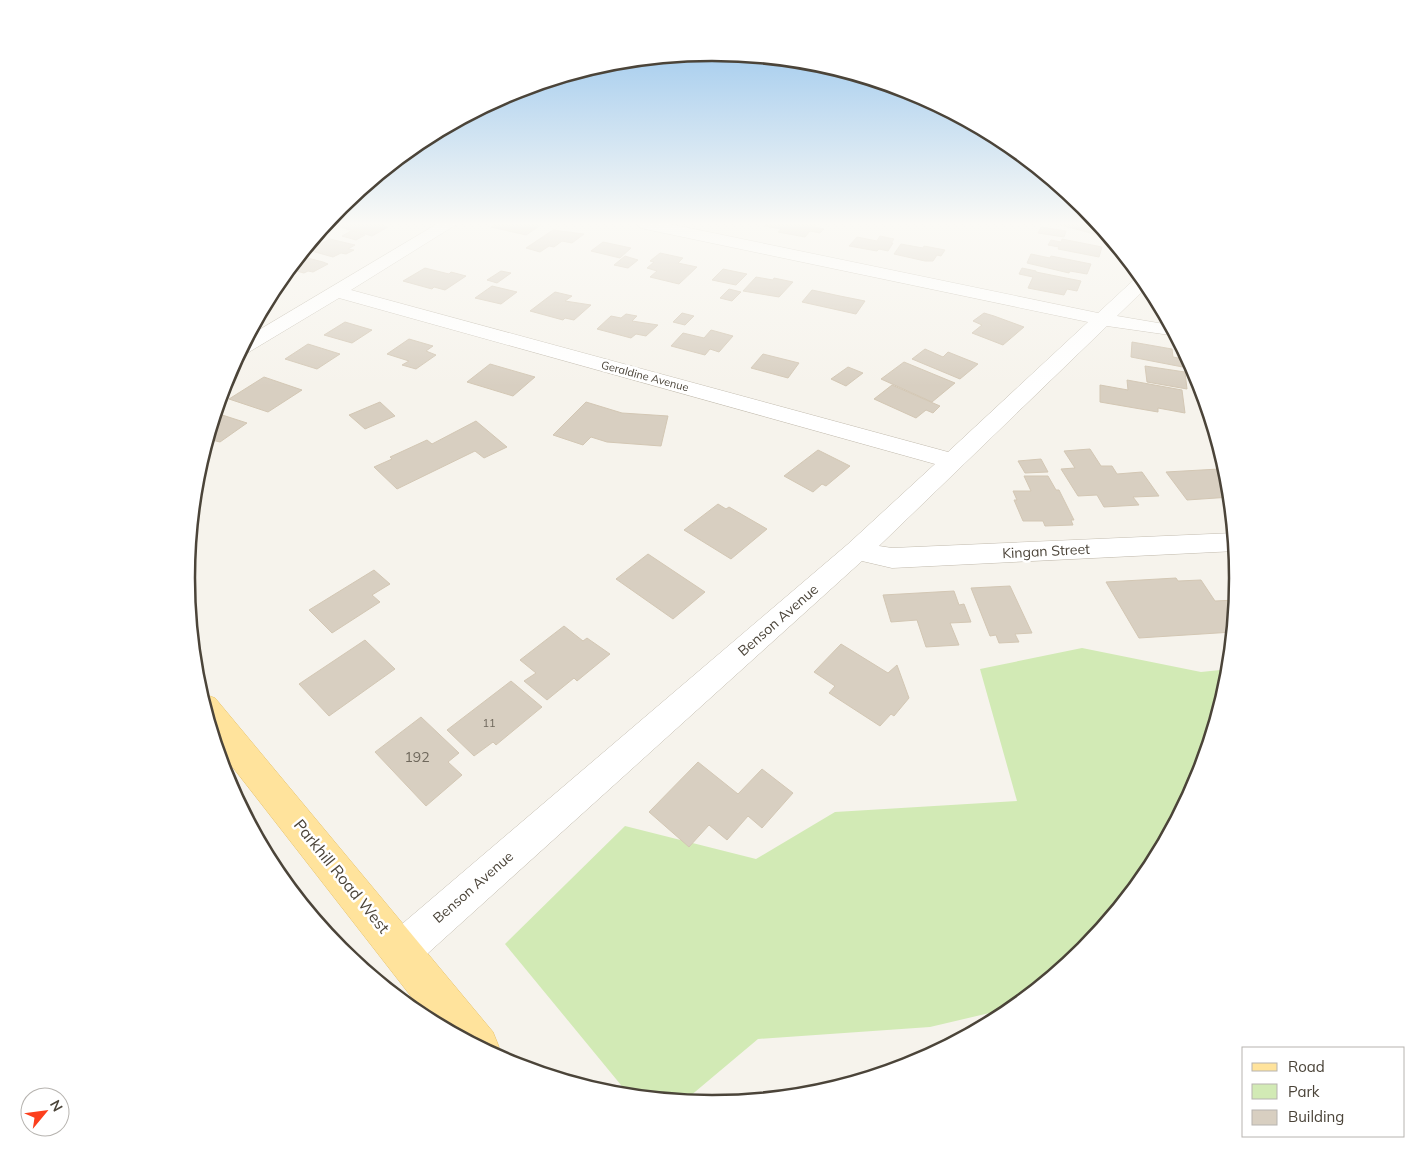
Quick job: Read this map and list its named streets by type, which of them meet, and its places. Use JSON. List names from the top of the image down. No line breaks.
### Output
{"streets":{"main road":["Parkhill Road West"],"street":["Geraldine Avenue","Kingan Street","Benson Avenue"]},"crossings":[["Geraldine Avenue","Benson Avenue"],["Kingan Street","Benson Avenue"],["Benson Avenue","Parkhill Road West"]],"house_numbers":["11","192"],"legend":["Road","Park","Building"],"north":"top right"}
